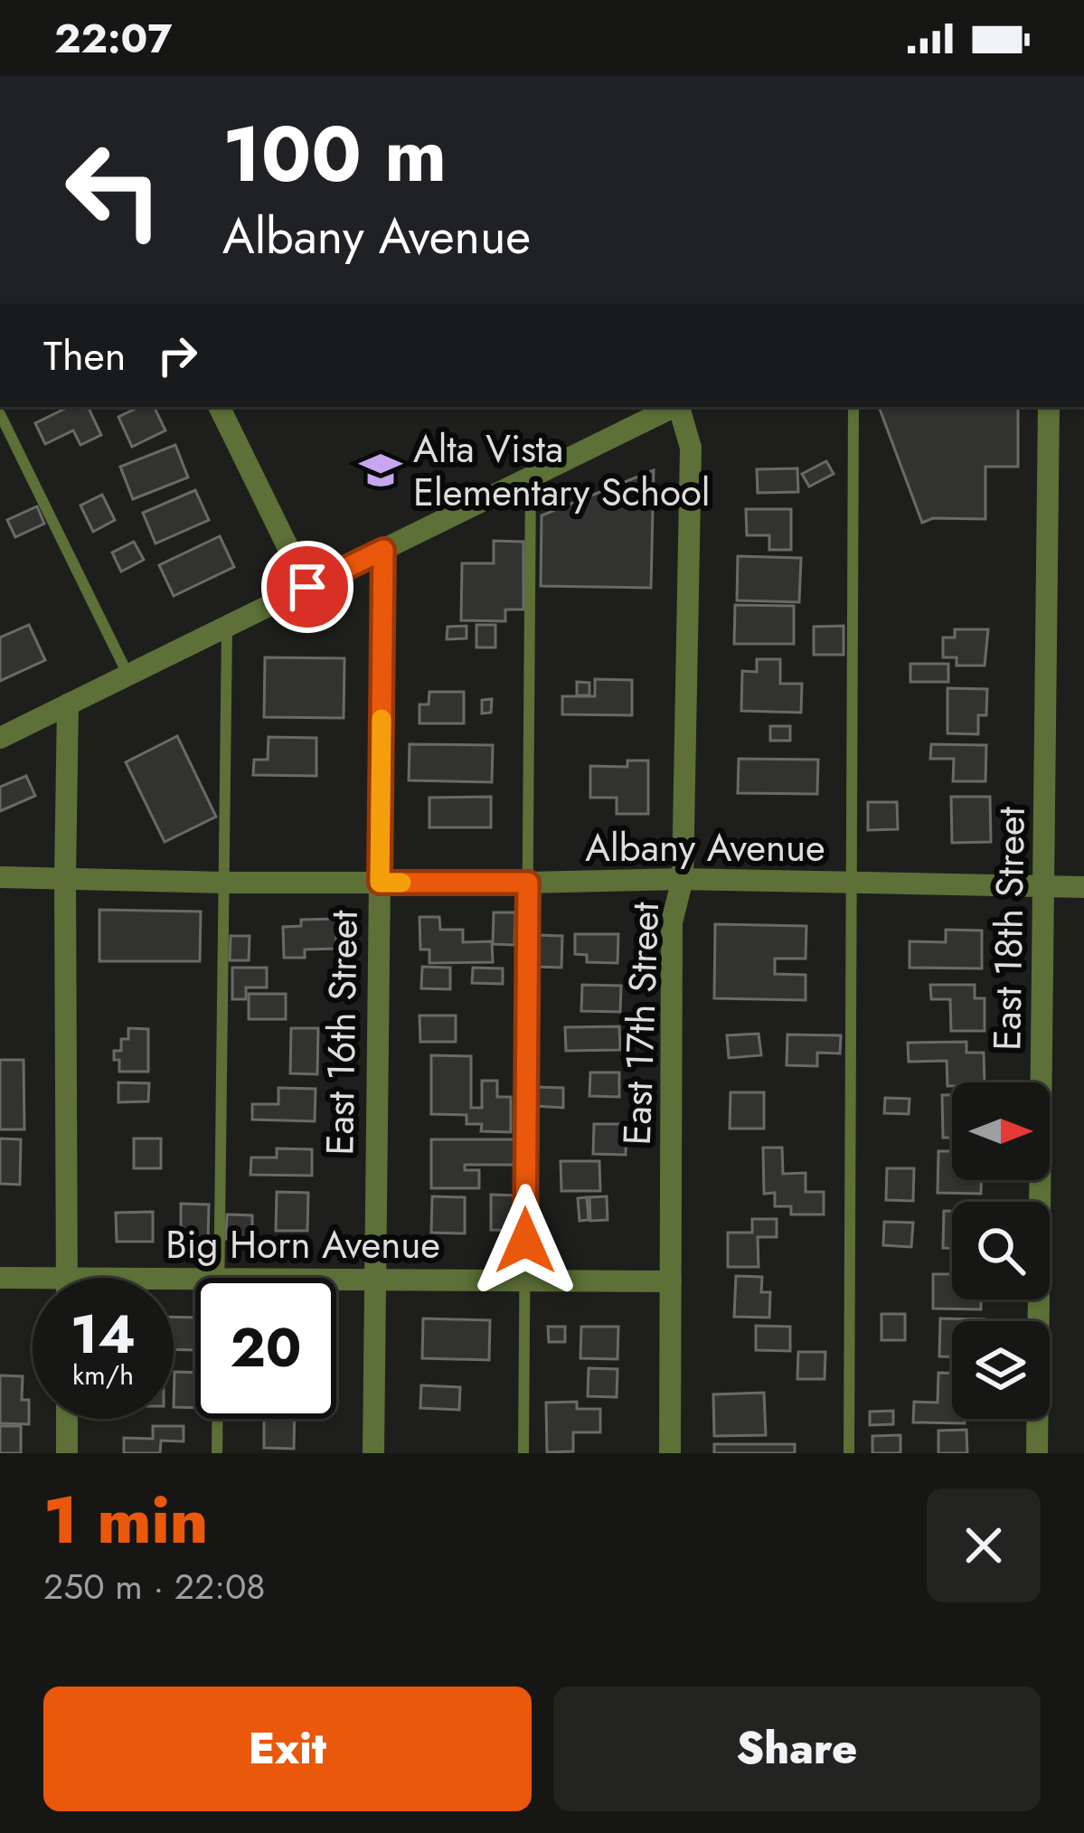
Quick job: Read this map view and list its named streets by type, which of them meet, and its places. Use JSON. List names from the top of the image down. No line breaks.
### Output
{"streets":{"street":["Albany Avenue","East 18th Street","East 17th Street","East 16th Street","Big Horn Avenue"]},"crossings":[["Albany Avenue","East 18th Street"],["Albany Avenue","East 17th Street"],["Albany Avenue","East 16th Street"],["East 17th Street","Big Horn Avenue"],["East 16th Street","Big Horn Avenue"]],"places":{"school or university":["Alta Vista Elementary School"]},"north":"right","page":{"status":"22:07","turn":["100 m","Albany Avenue"],"then":"Then","speed":"14 km/h","limit":"20","heading":["1 min","250 m · 22:08"],"buttons":["Exit","Share"]}}
